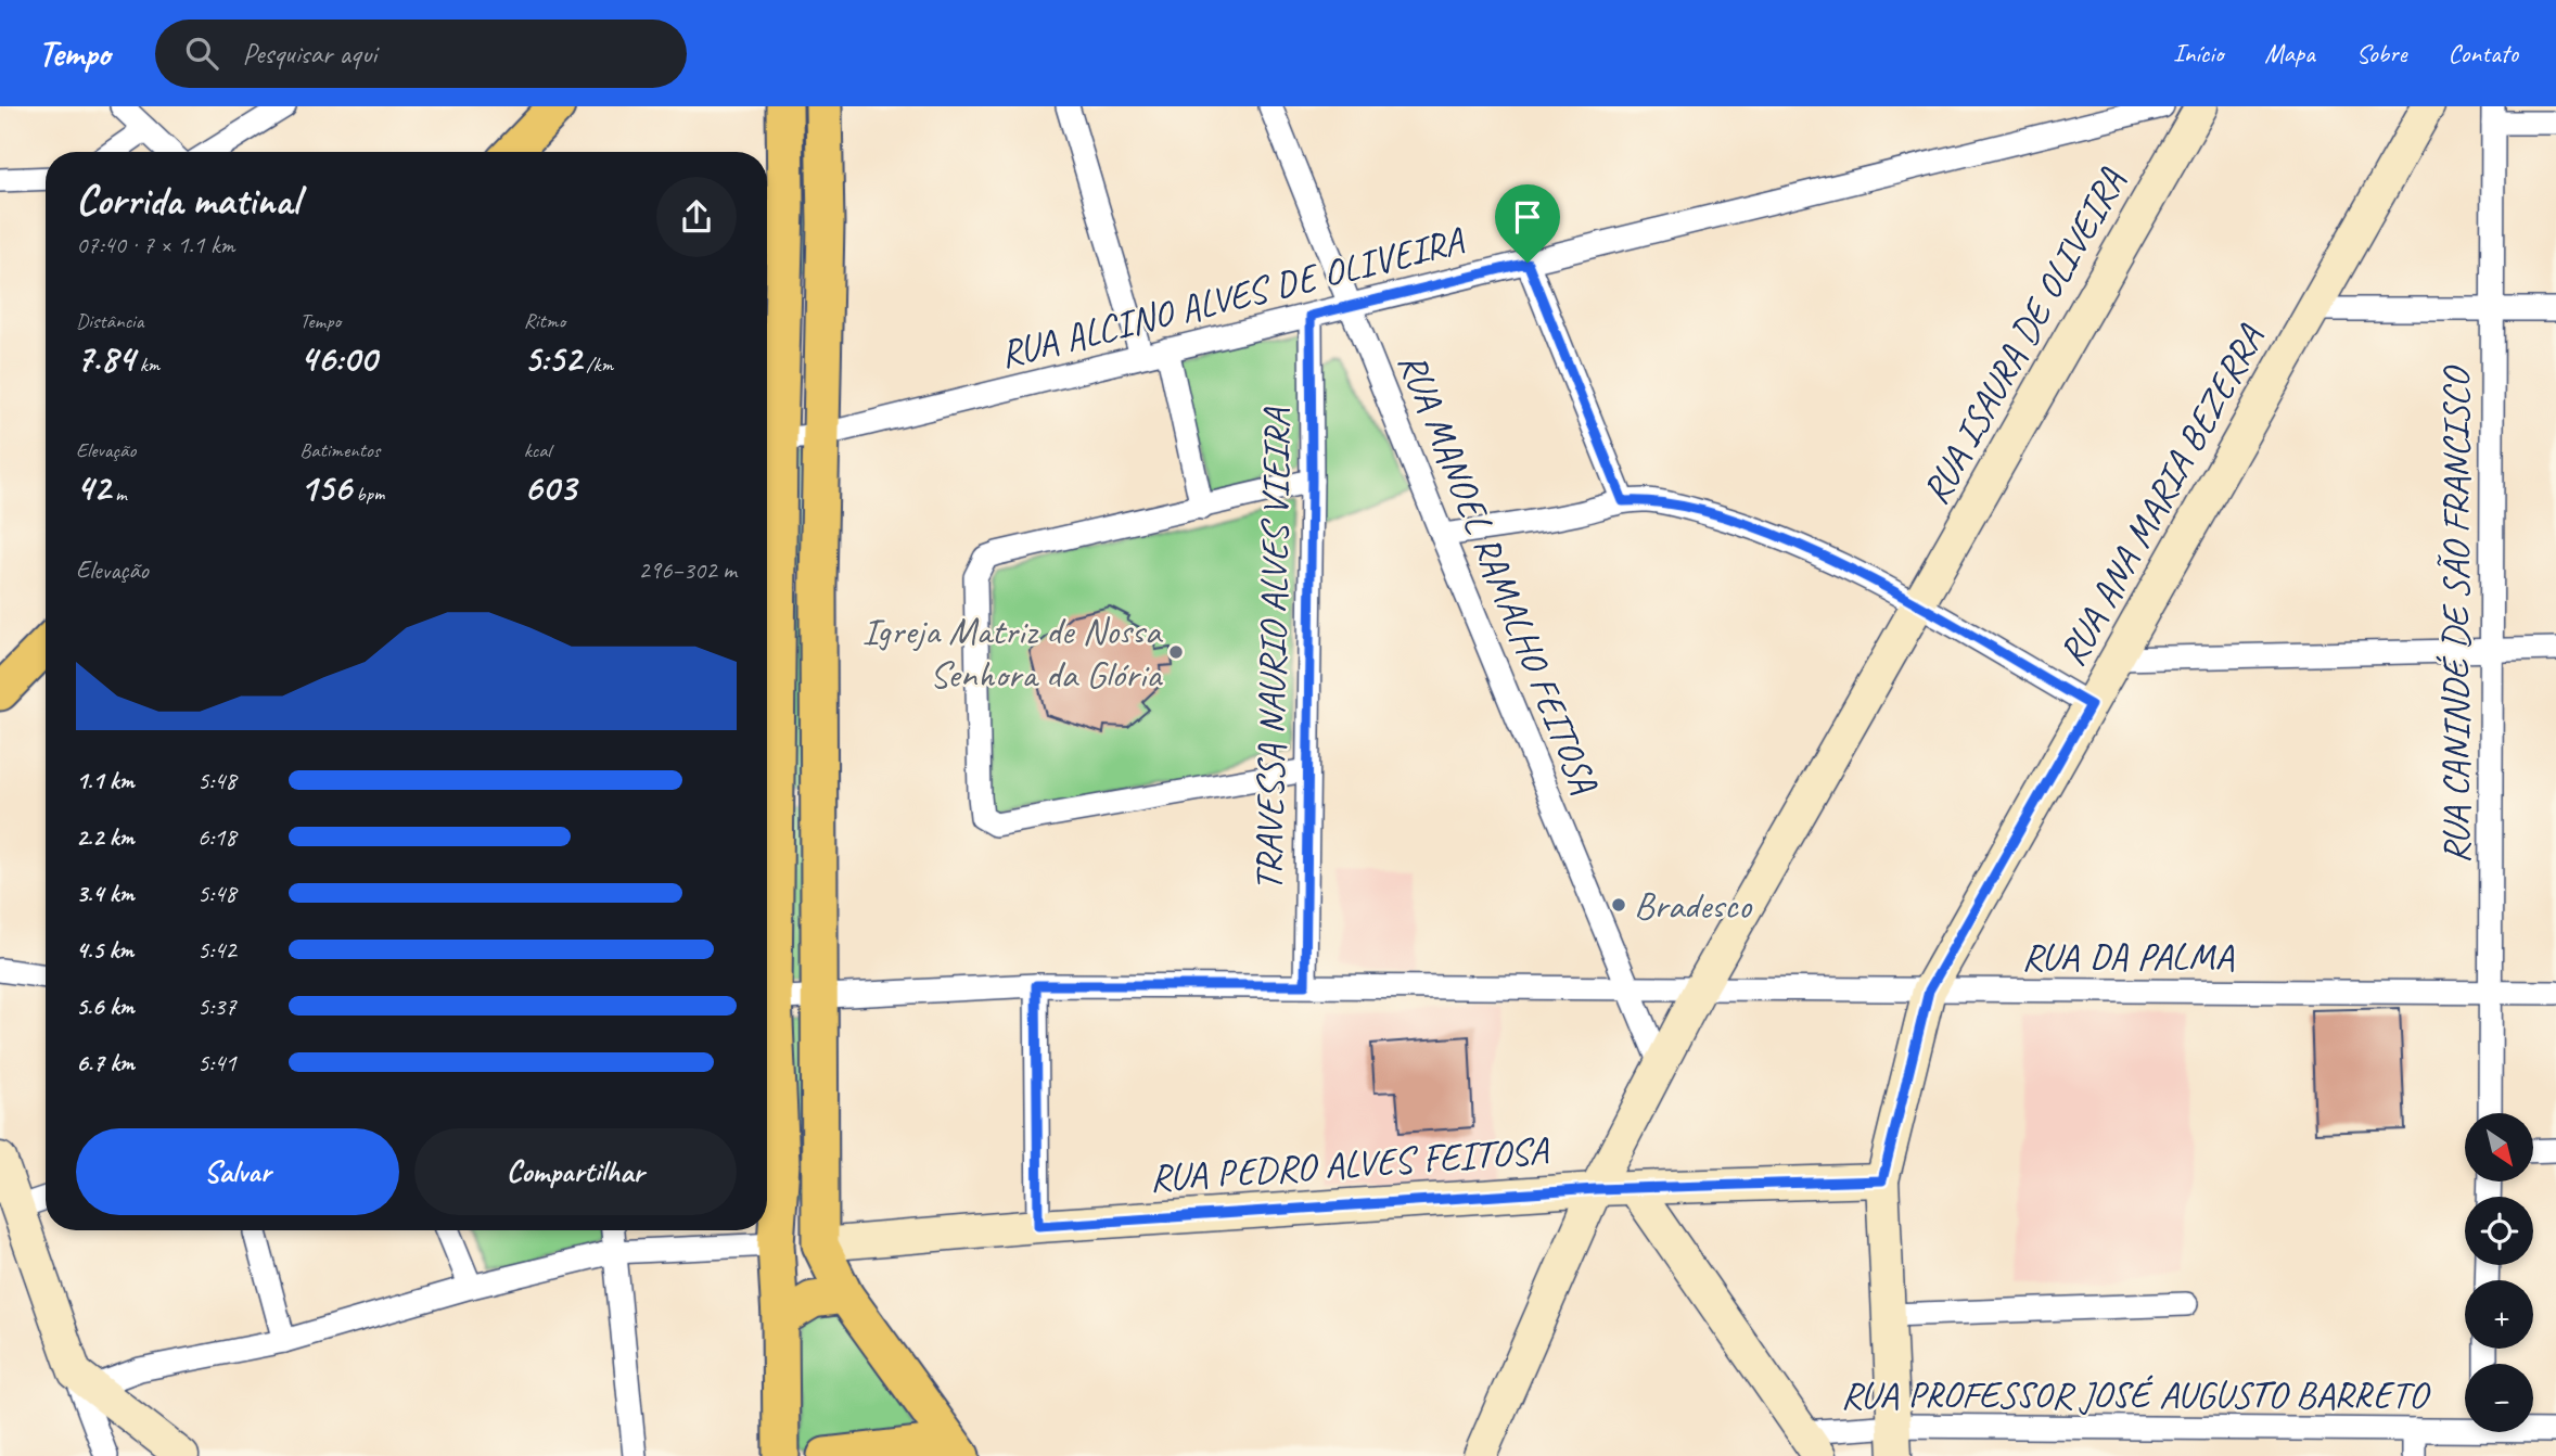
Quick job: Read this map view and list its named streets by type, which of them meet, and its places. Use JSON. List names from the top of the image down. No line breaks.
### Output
{"streets":{"street":["RUA ALCINO ALVES DE OLIVEIRA","RUA ISAURA DE OLIVEIRA","RUA ANA MARIA BEZERRA","RUA MANOEL RAMALHO FEITOSA","RUA CANINDÉ DE SÃO FRANCISCO","TRAVESSA NAURIO ALVES VIEIRA","RUA DA PALMA","RUA PEDRO ALVES FEITOSA","RUA PROFESSOR JOSÉ AUGUSTO BARRETO"]},"crossings":[["RUA ALCINO ALVES DE OLIVEIRA","RUA MANOEL RAMALHO FEITOSA"],["RUA ALCINO ALVES DE OLIVEIRA","TRAVESSA NAURIO ALVES VIEIRA"],["RUA ISAURA DE OLIVEIRA","RUA MANOEL RAMALHO FEITOSA"],["RUA ISAURA DE OLIVEIRA","RUA DA PALMA"],["RUA ISAURA DE OLIVEIRA","RUA PEDRO ALVES FEITOSA"],["RUA ANA MARIA BEZERRA","RUA DA PALMA"],["RUA ANA MARIA BEZERRA","RUA PEDRO ALVES FEITOSA"],["RUA ANA MARIA BEZERRA","RUA PROFESSOR JOSÉ AUGUSTO BARRETO"],["RUA MANOEL RAMALHO FEITOSA","RUA DA PALMA"],["RUA CANINDÉ DE SÃO FRANCISCO","RUA DA PALMA"],["TRAVESSA NAURIO ALVES VIEIRA","RUA DA PALMA"]],"places":["Igreja Matriz de Nossa Senhora da Glória","Bradesco"],"north":"bottom right","page":{"header":"Tempo","search":"Pesquisar aqui","nav":["Início","Mapa","Sobre","Contato"],"heading":["Corrida matinal","07:40 · 7 × 1.1 km"],"stats":[["Distância","7.84 km"],["Tempo","46:00"],["Ritmo","5:52 /km"],["Elevação","42 m"],["Batimentos","156 bpm"],["kcal","603"]],"chart":["Elevação","296–302 m"],"list":[{"name":"1.1 km","note":"5:48"},{"name":"2.2 km","note":"6:18"},{"name":"3.4 km","note":"5:48"},{"name":"4.5 km","note":"5:42"},{"name":"5.6 km","note":"5:37"},{"name":"6.7 km","note":"5:41"}],"map_buttons":["+","−"],"buttons":["Salvar","Compartilhar"]}}
